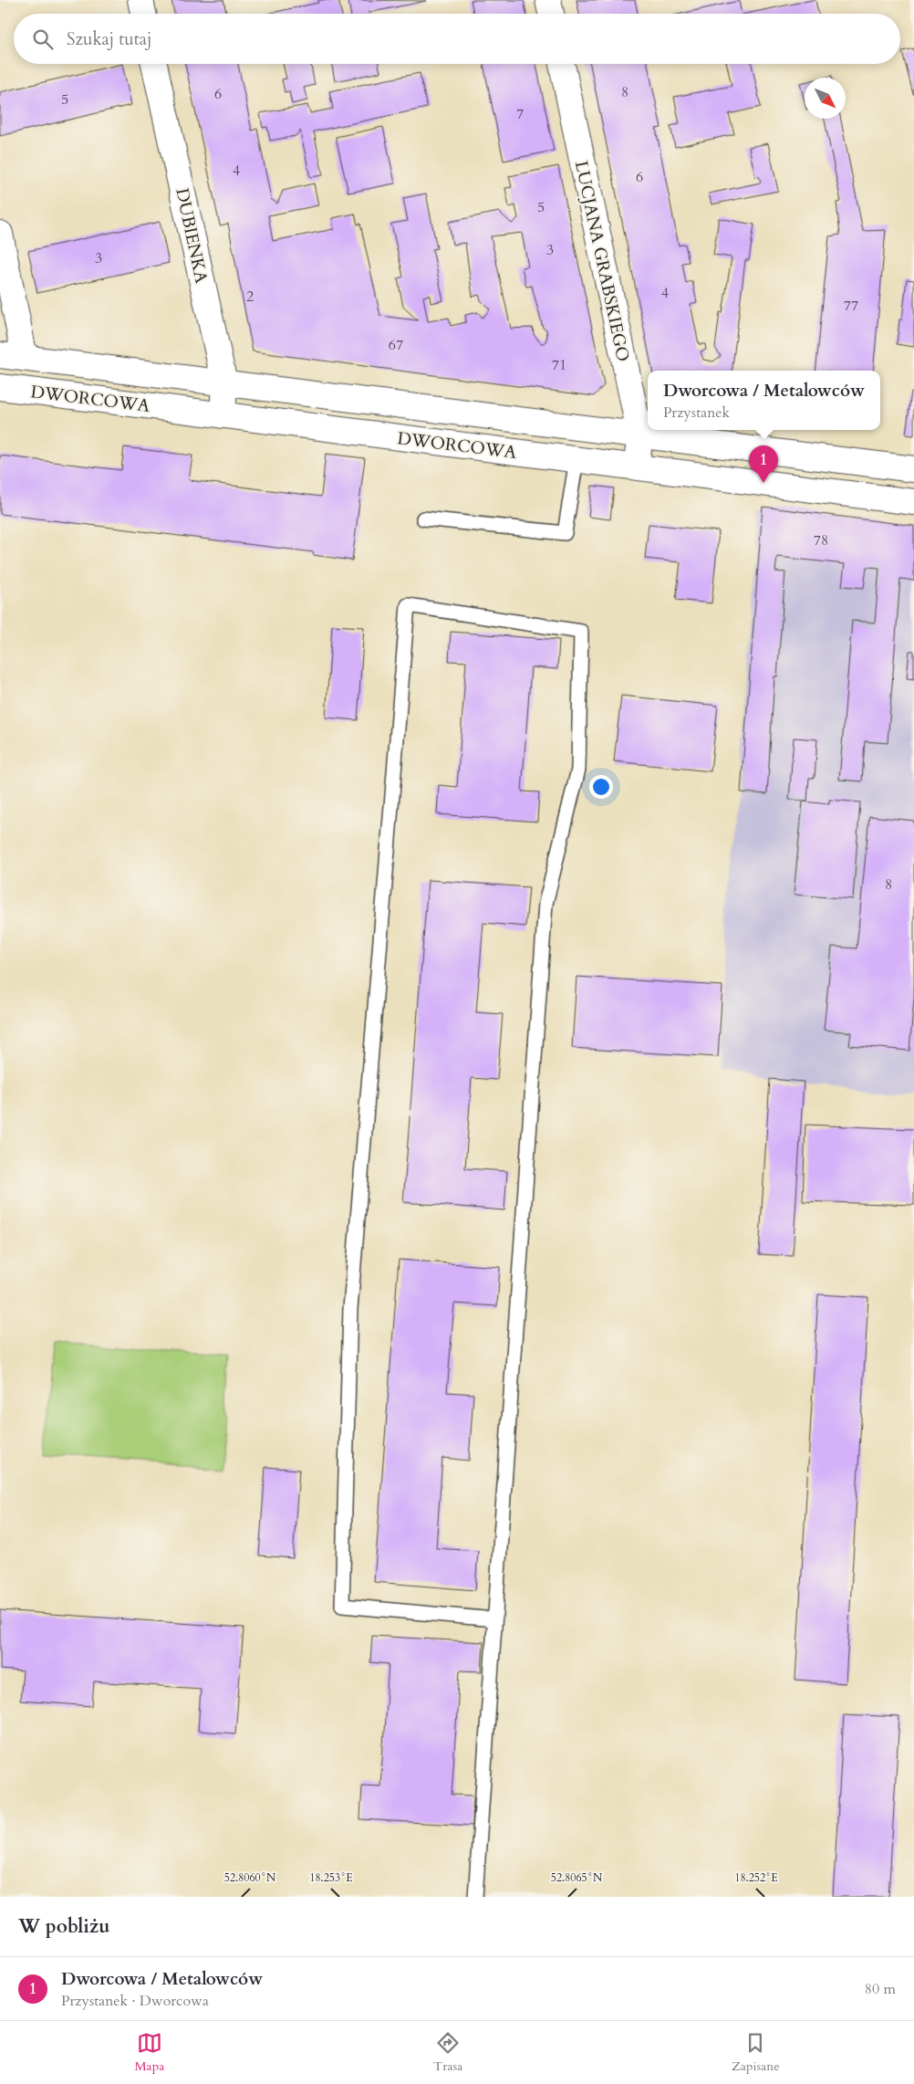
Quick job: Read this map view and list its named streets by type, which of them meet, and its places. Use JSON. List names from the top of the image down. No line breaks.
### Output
{"streets":{"main road":["DUBIENKA","LUCJANA GRABSKIEGO","DWORCOWA"]},"crossings":[["DUBIENKA","DWORCOWA"],["LUCJANA GRABSKIEGO","DWORCOWA"]],"house_numbers":["8","6","5","7","4","6","5","3","3","4","2","77","67","71","78","8"],"north":"bottom right","page":{"search":"Szukaj tutaj","popup":["Dworcowa / Metalowców","Przystanek"],"pins":"1","heading":"W pobliżu","list":[{"mark":"1","name":"Dworcowa / Metalowców","note":"Przystanek · Dworcowa","value":"80 m"}],"nav":["Mapa","Trasa","Zapisane"]},"coordinates":["52.8060°N","52.8065°N","18.253°E","18.252°E"]}
